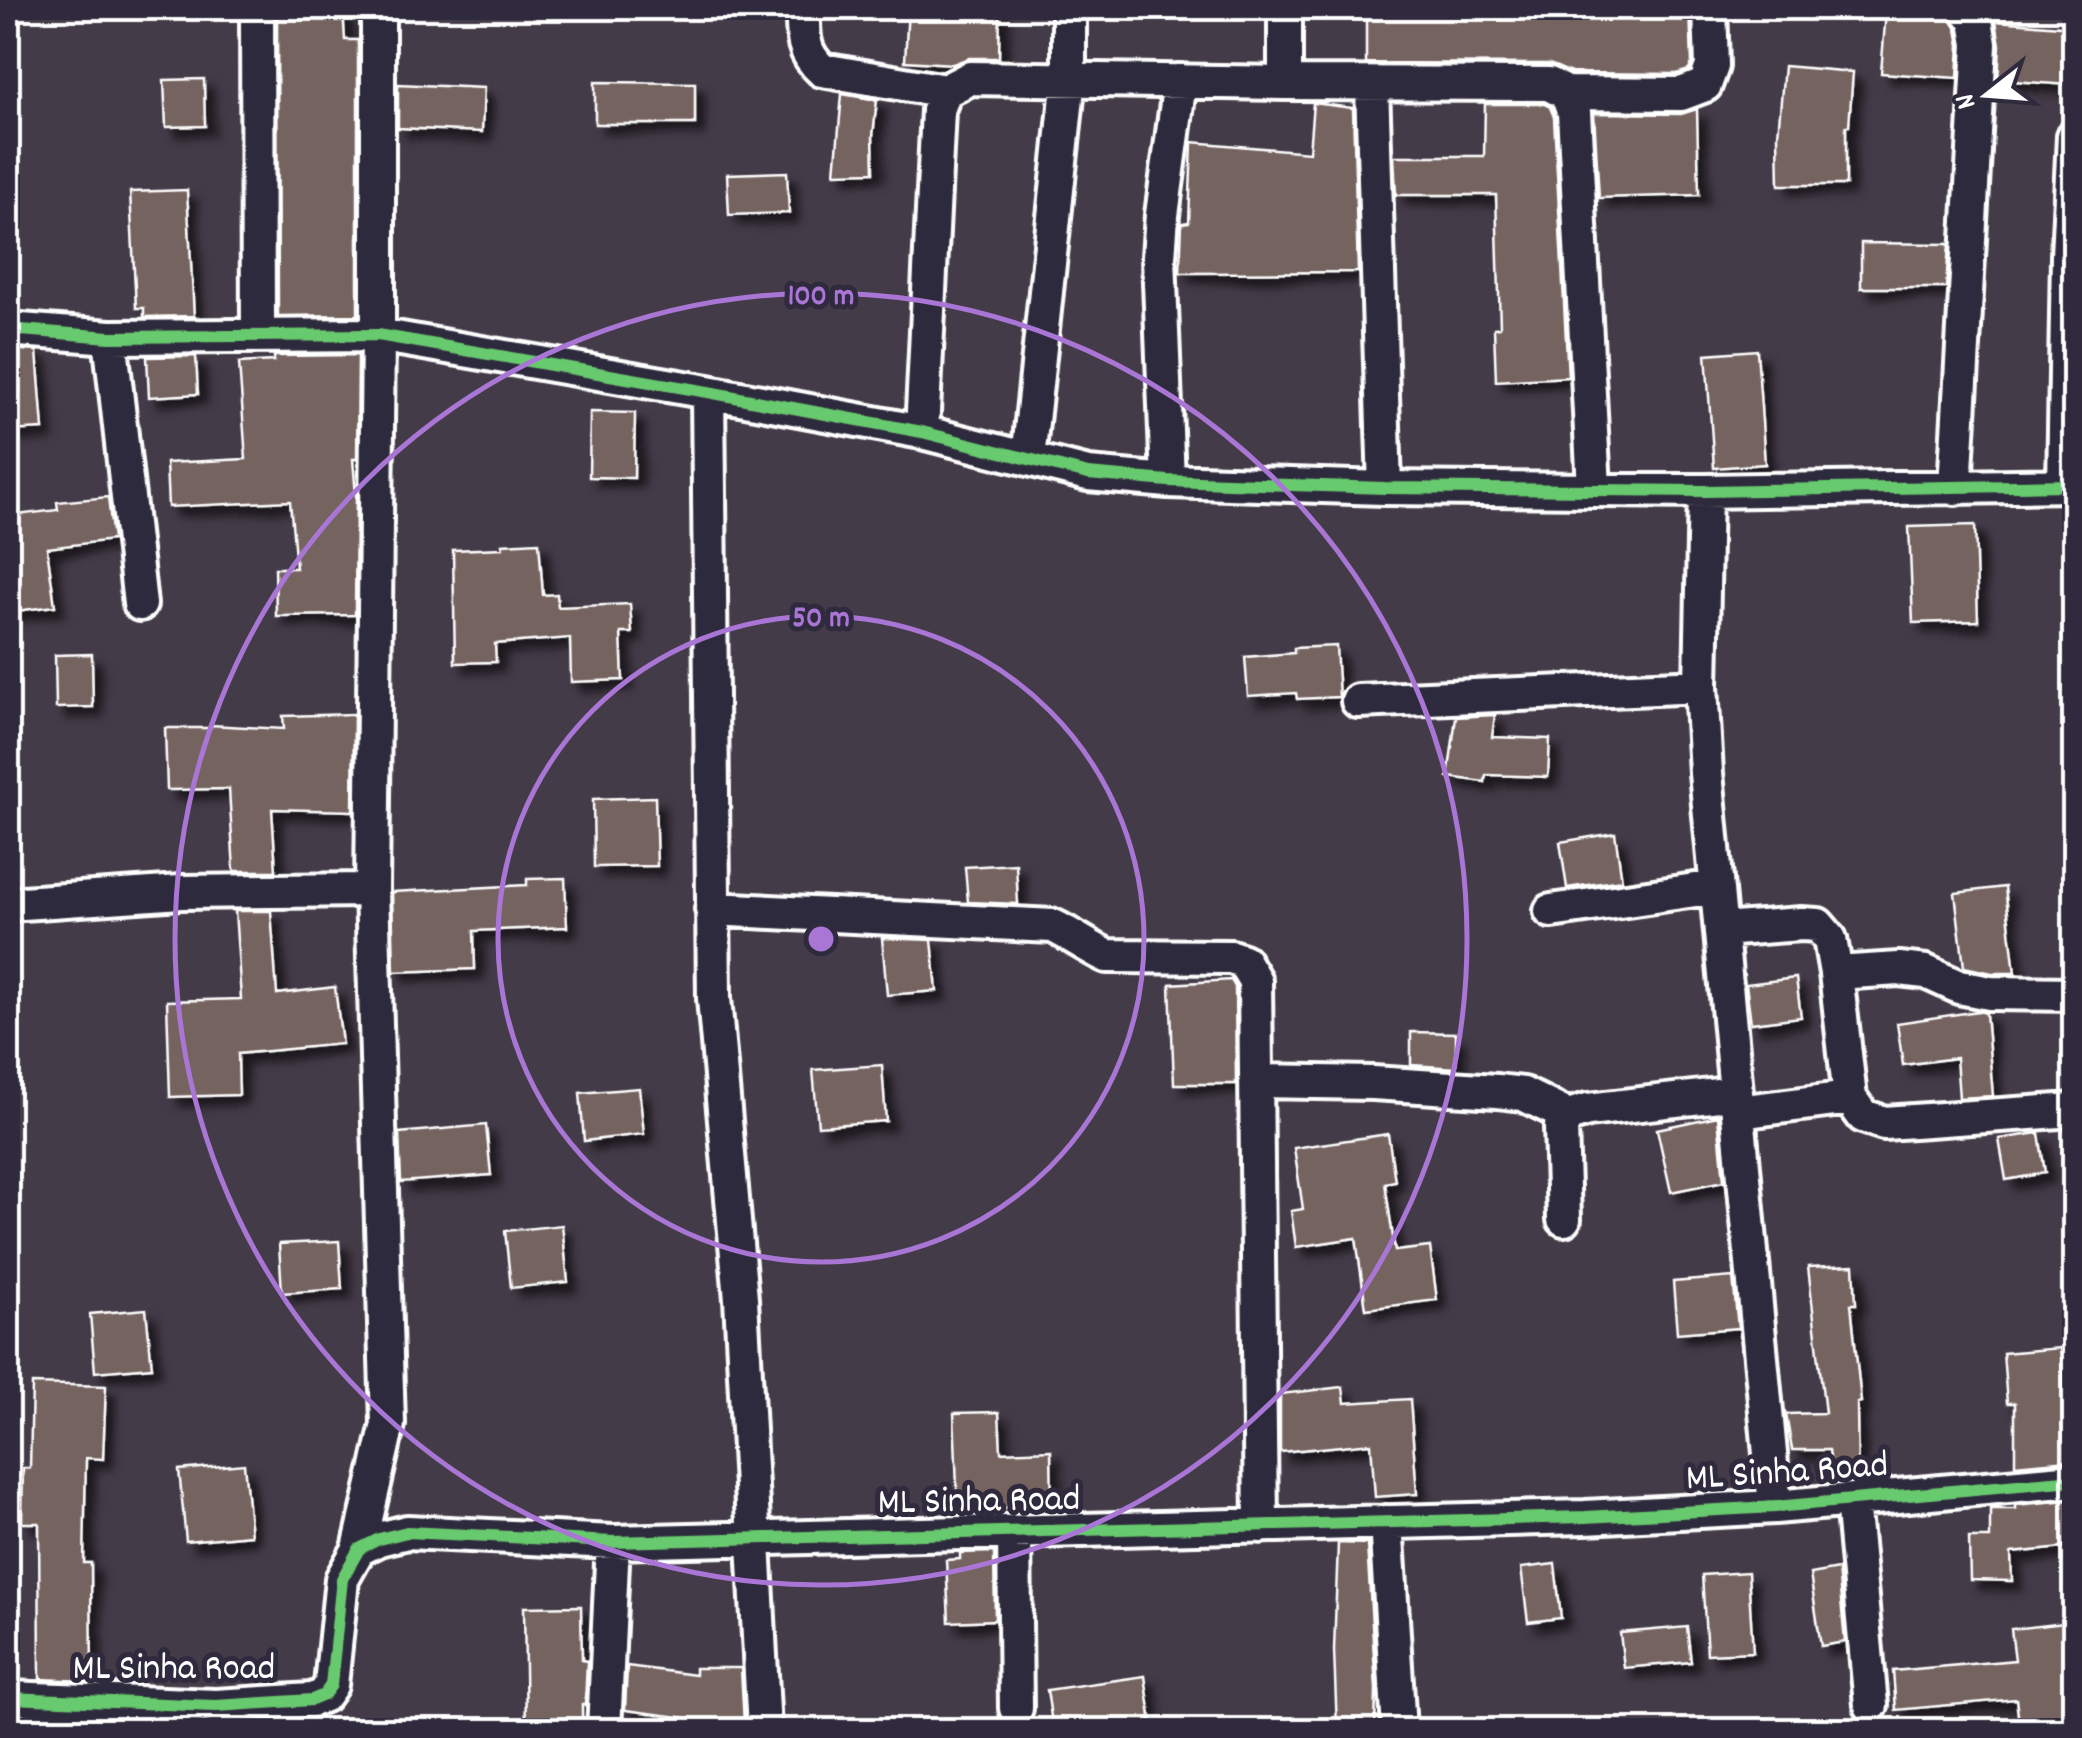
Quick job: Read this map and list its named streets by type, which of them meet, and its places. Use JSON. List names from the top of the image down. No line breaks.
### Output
{"streets":{"street":["ML Sinha Road"]},"north":"left","rings":["100 m","50 m"]}
